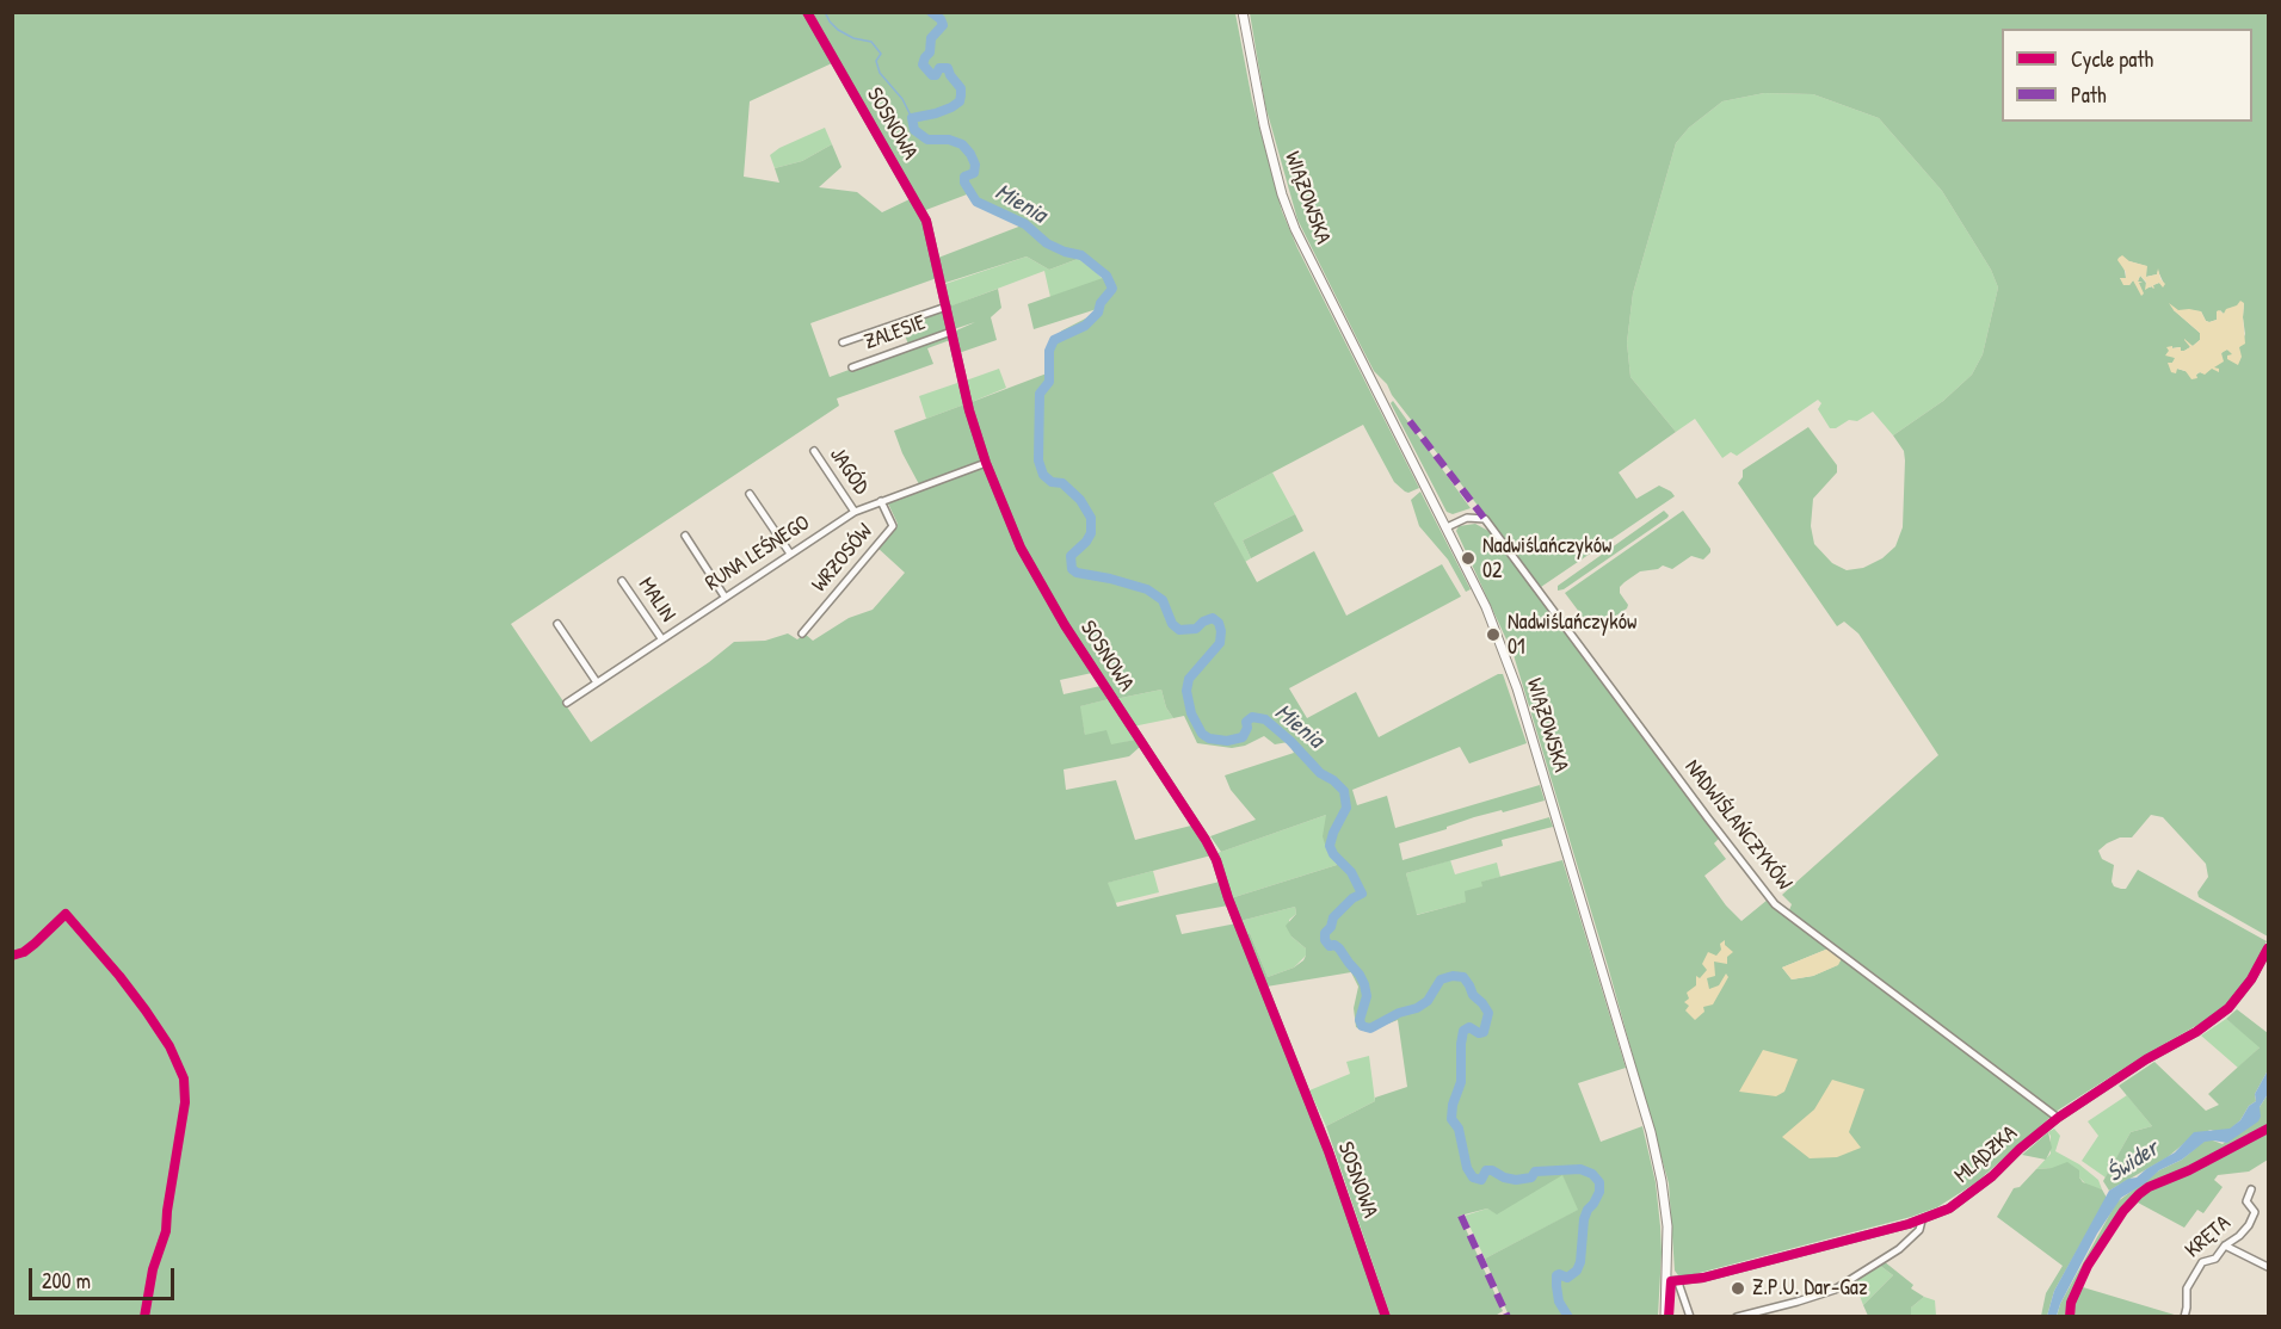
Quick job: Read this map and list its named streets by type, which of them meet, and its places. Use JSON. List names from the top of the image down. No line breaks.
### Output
{"streets":{"main road":["WIĄZOWSKA"],"street":["SOSNOWA","ZALESIE","JAGÓD","RUNA LEŚNEGO","WRZOSÓW","MALIN","NADWIŚLAŃCZYKÓW","MLĄDZKA","KRĘTA"]},"crossings":[["SOSNOWA","ZALESIE"],["SOSNOWA","RUNA LEŚNEGO"],["WIĄZOWSKA","NADWIŚLAŃCZYKÓW"],["WIĄZOWSKA","MLĄDZKA"],["JAGÓD","RUNA LEŚNEGO"],["RUNA LEŚNEGO","WRZOSÓW"],["RUNA LEŚNEGO","MALIN"],["NADWIŚLAŃCZYKÓW","MLĄDZKA"]],"water":["Mienia","Świder"],"places":["Nadwiślańczyków 02","Nadwiślańczyków 01","Z.P.U. Dar-Gaz"],"legend":["Cycle path","Path"],"scale_bar":"200 m"}
